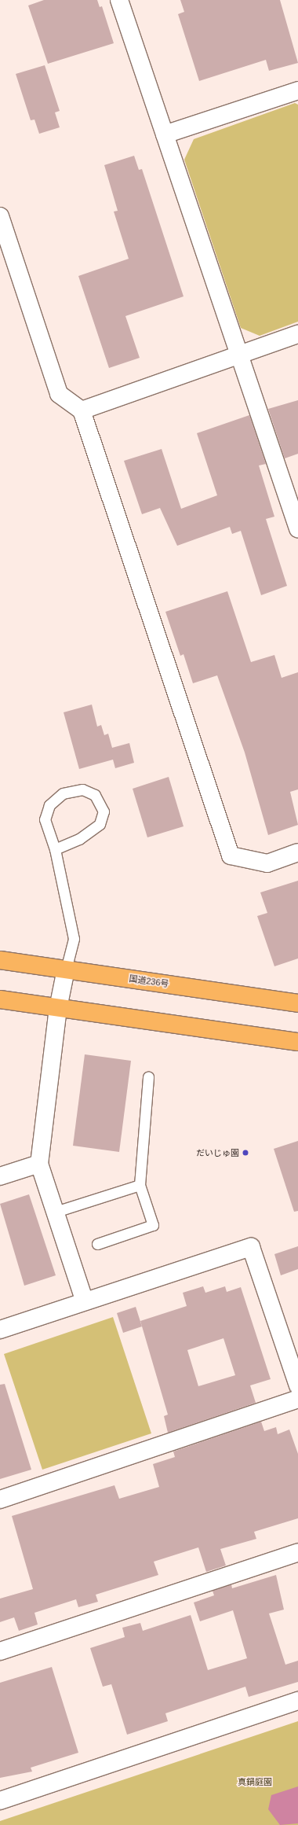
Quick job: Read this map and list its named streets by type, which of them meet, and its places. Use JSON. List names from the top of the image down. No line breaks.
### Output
{"streets":{"highway":["国道236号"]},"parks":["真鍋庭園"],"places":["だいじゅ園"]}
